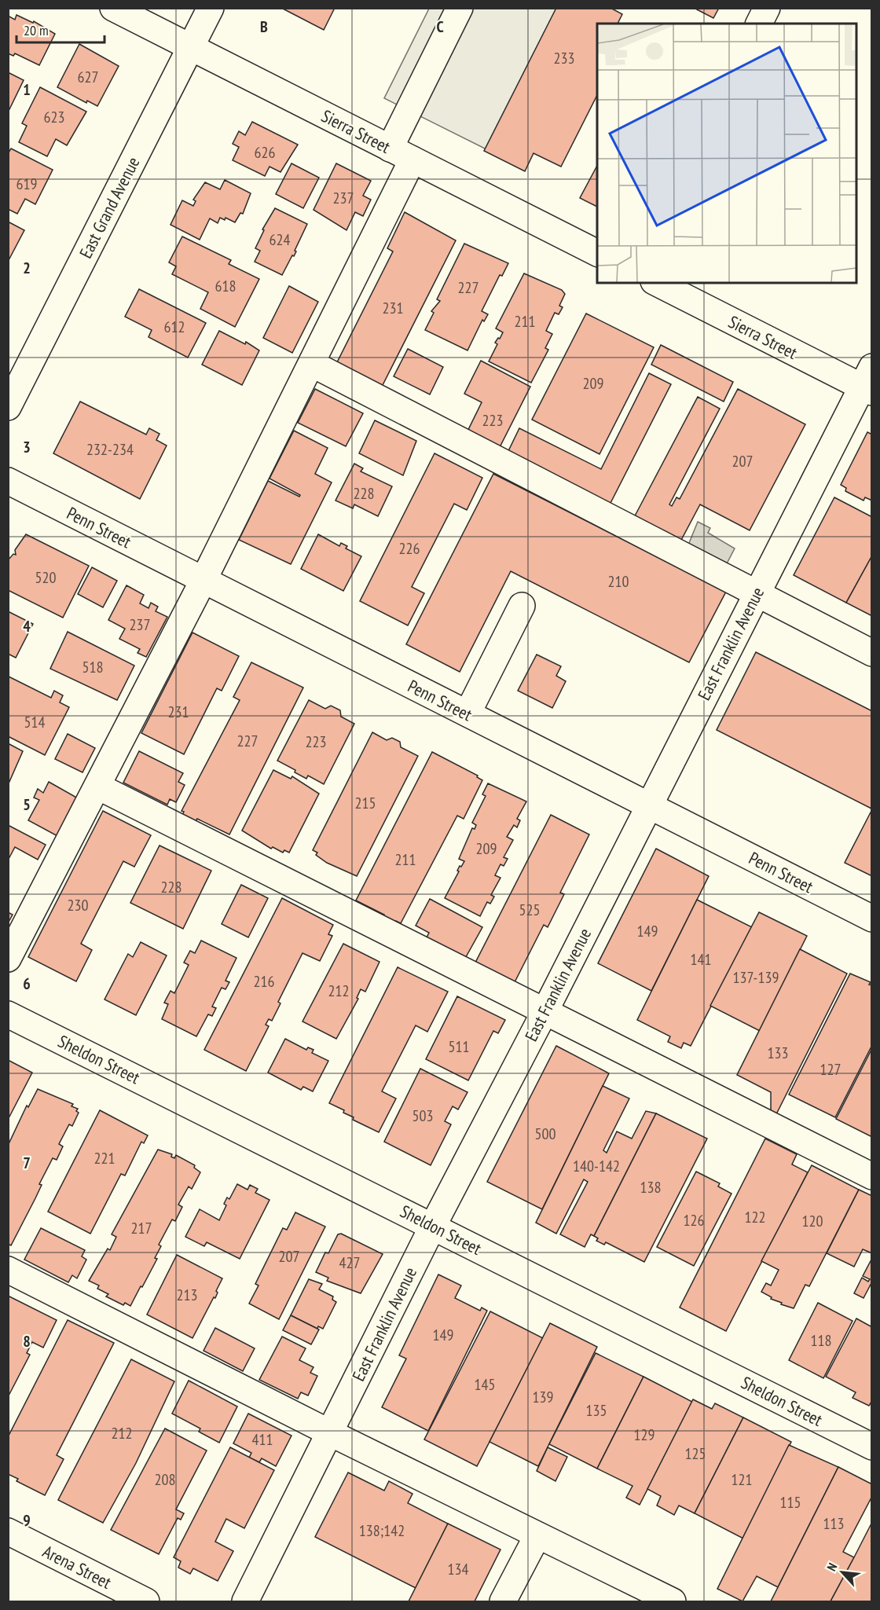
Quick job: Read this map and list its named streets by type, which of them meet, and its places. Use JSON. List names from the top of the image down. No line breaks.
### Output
{"streets":{"street":["Sierra Street","East Grand Avenue","Penn Street","East Franklin Avenue","Sheldon Street","Arena Street"]},"crossings":[["Sierra Street","East Grand Avenue"],["Sierra Street","East Franklin Avenue"],["Penn Street","East Franklin Avenue"],["East Franklin Avenue","Sheldon Street"]],"house_numbers":["233","627","623","626","619","237","624","618","227","231","211","612","209","223","232-234","207","228","226","520","210","237","518","231","514","227","223","215","209","211","228","230","525","149","141","137-139","216","212","511","133","127","503","500","221","140-142","138","122","126","120","217","207","427","213","149","118","145","139","135","212","129","411","125","208","121","115","113","138;142","134"],"scale_bar":"20 m","north":"top left","grid":{"columns":["B","C"],"rows":["1","2","3","4","5","6","7","8","9"]}}
